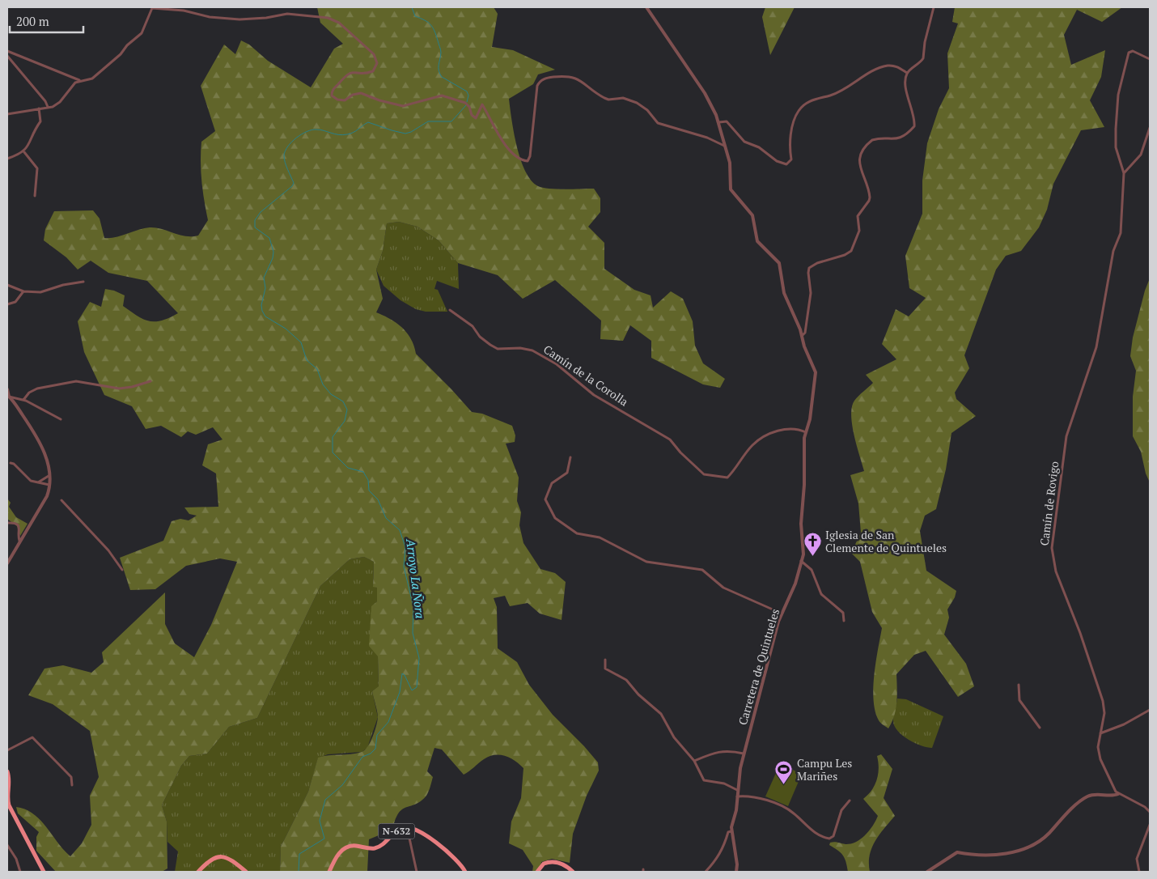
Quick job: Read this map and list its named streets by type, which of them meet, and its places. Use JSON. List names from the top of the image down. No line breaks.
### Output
{"streets":{"highway":["N-632"],"street":["Camín de la Corolla","Camín de Rovigo","Carretera de Quintueles"]},"crossings":[["Camín de la Corolla","Carretera de Quintueles"]],"water":["Arroyo La Ñora"],"places":{"church":["Iglesia de San Clemente de Quintueles"],"sports":["Campu Les Mariñes"]},"scale_bar":"200 m"}
